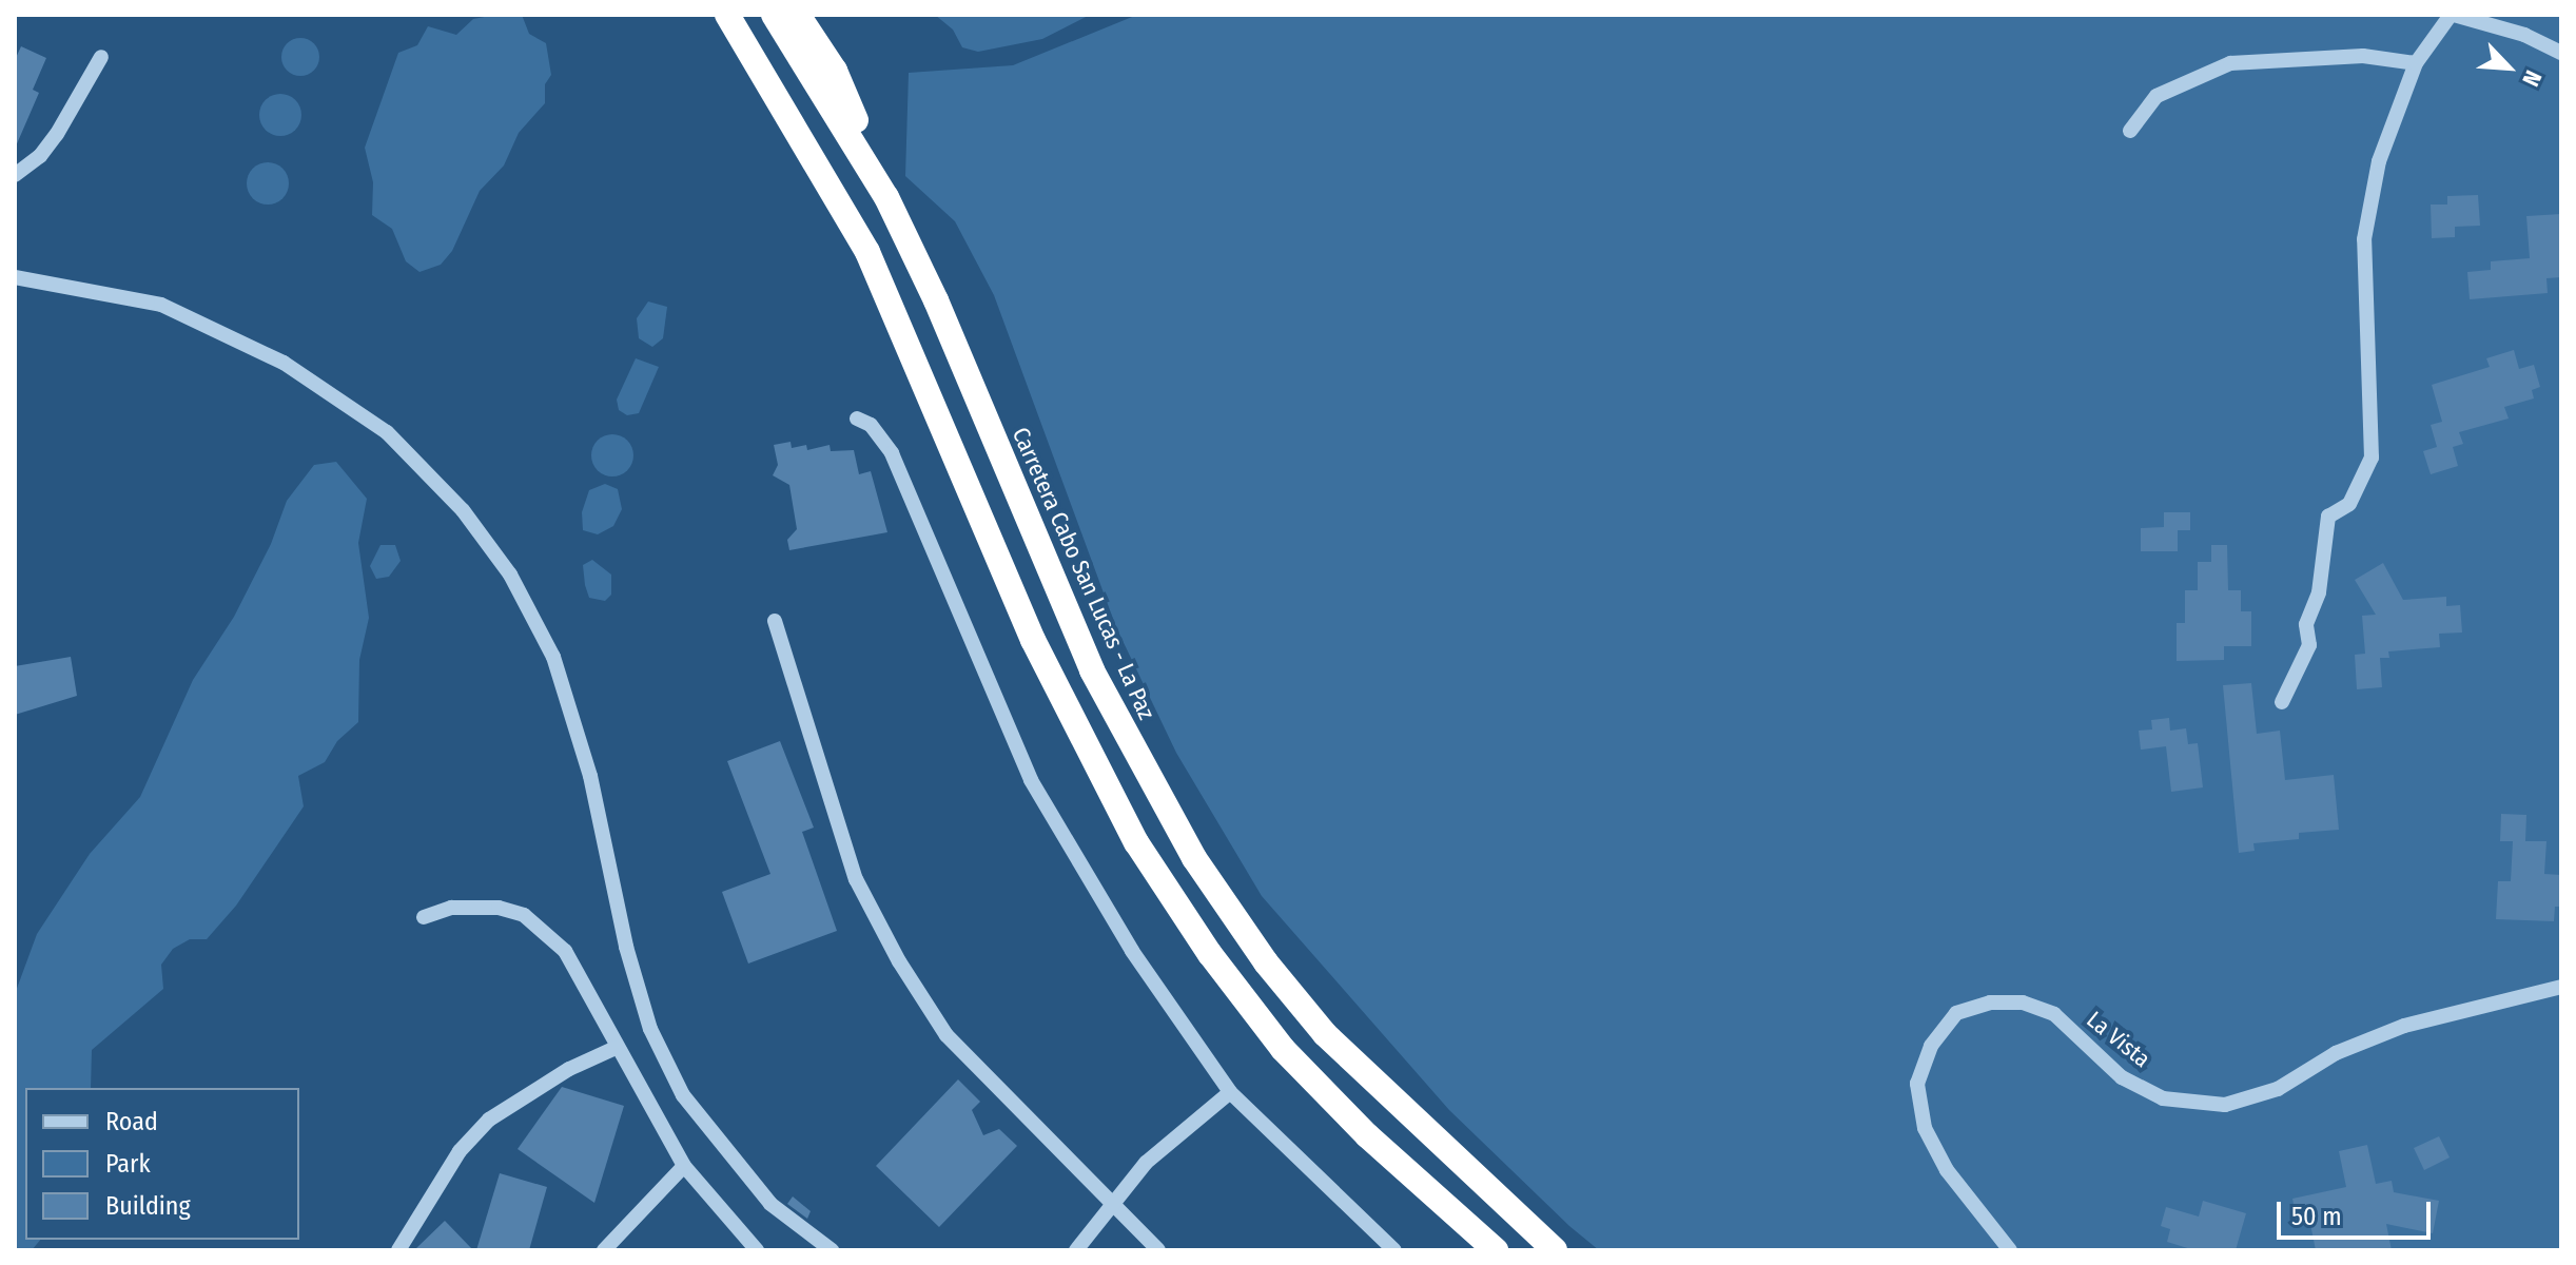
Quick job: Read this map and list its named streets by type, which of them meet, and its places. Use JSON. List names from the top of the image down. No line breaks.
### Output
{"streets":{"highway":["Carretera Cabo San Lucas - La Paz"],"street":["La Vista"]},"legend":["Road","Park","Building"],"scale_bar":"50 m","north":"bottom right"}
